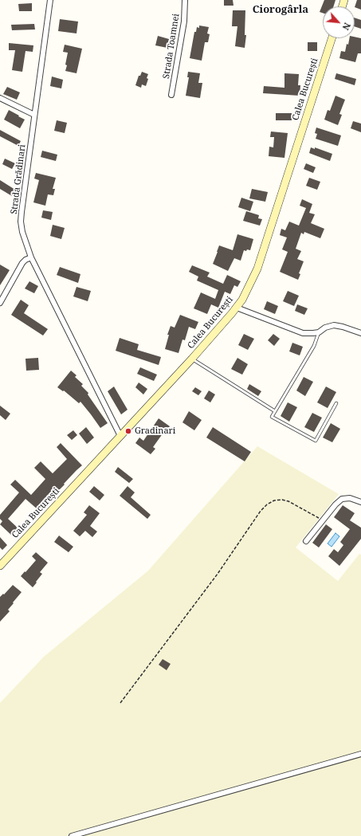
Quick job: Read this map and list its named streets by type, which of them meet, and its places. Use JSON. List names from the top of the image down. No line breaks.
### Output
{"streets":{"main road":["Calea București"],"street":["Strada Toamnei","Strada Grădinari"]},"crossings":[["Calea București","Strada Grădinari"]],"districts":["Ciorogârla"],"places":["Gradinari"],"north":"bottom right"}
